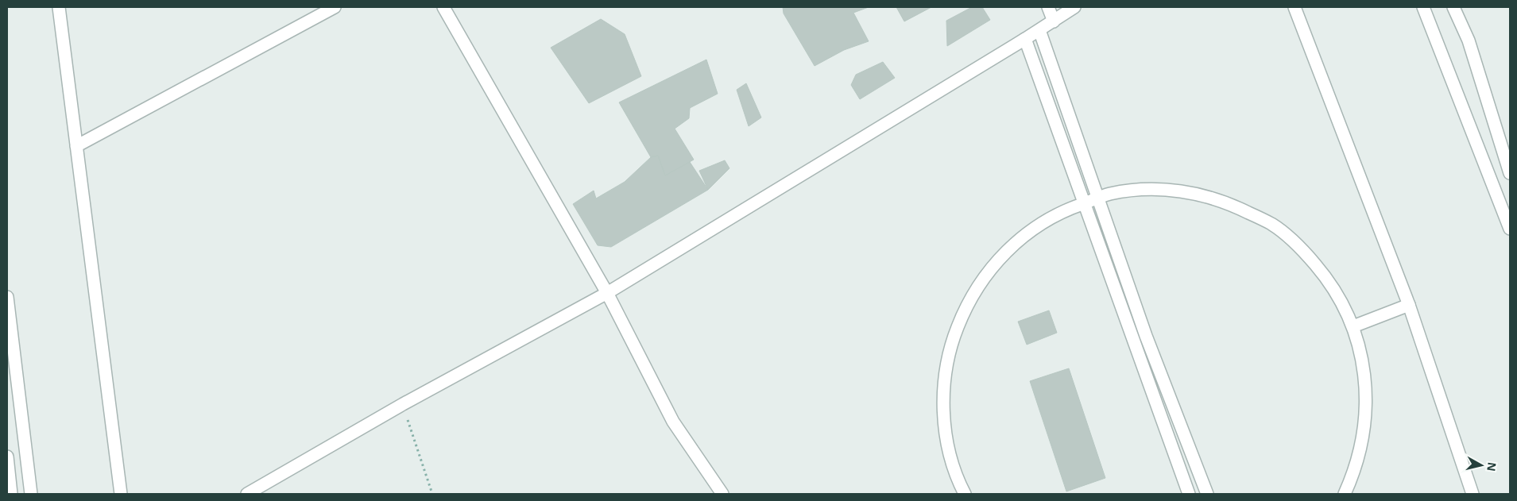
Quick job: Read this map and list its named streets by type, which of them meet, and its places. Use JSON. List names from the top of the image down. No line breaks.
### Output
{"north":"right"}
